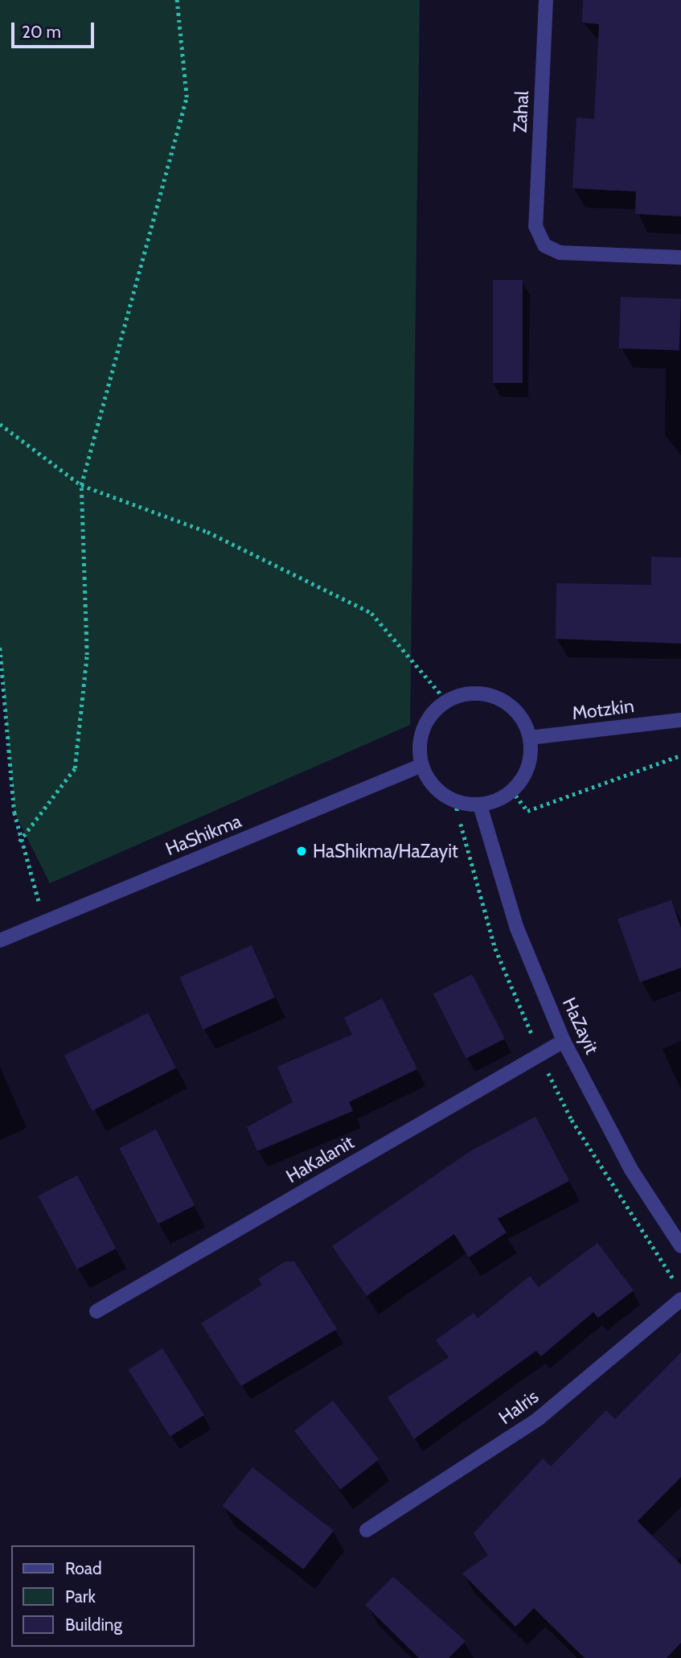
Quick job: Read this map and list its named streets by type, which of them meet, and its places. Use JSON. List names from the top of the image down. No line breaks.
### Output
{"streets":{"street":["Zahal","Motzkin","HaShikma","HaZayit","HaKalanit","HaIris"]},"crossings":[["Motzkin","HaShikma"],["Motzkin","HaZayit"],["HaShikma","HaZayit"],["HaZayit","HaKalanit"]],"places":["HaShikma/HaZayit"],"legend":["Road","Park","Building"],"scale_bar":"20 m"}
